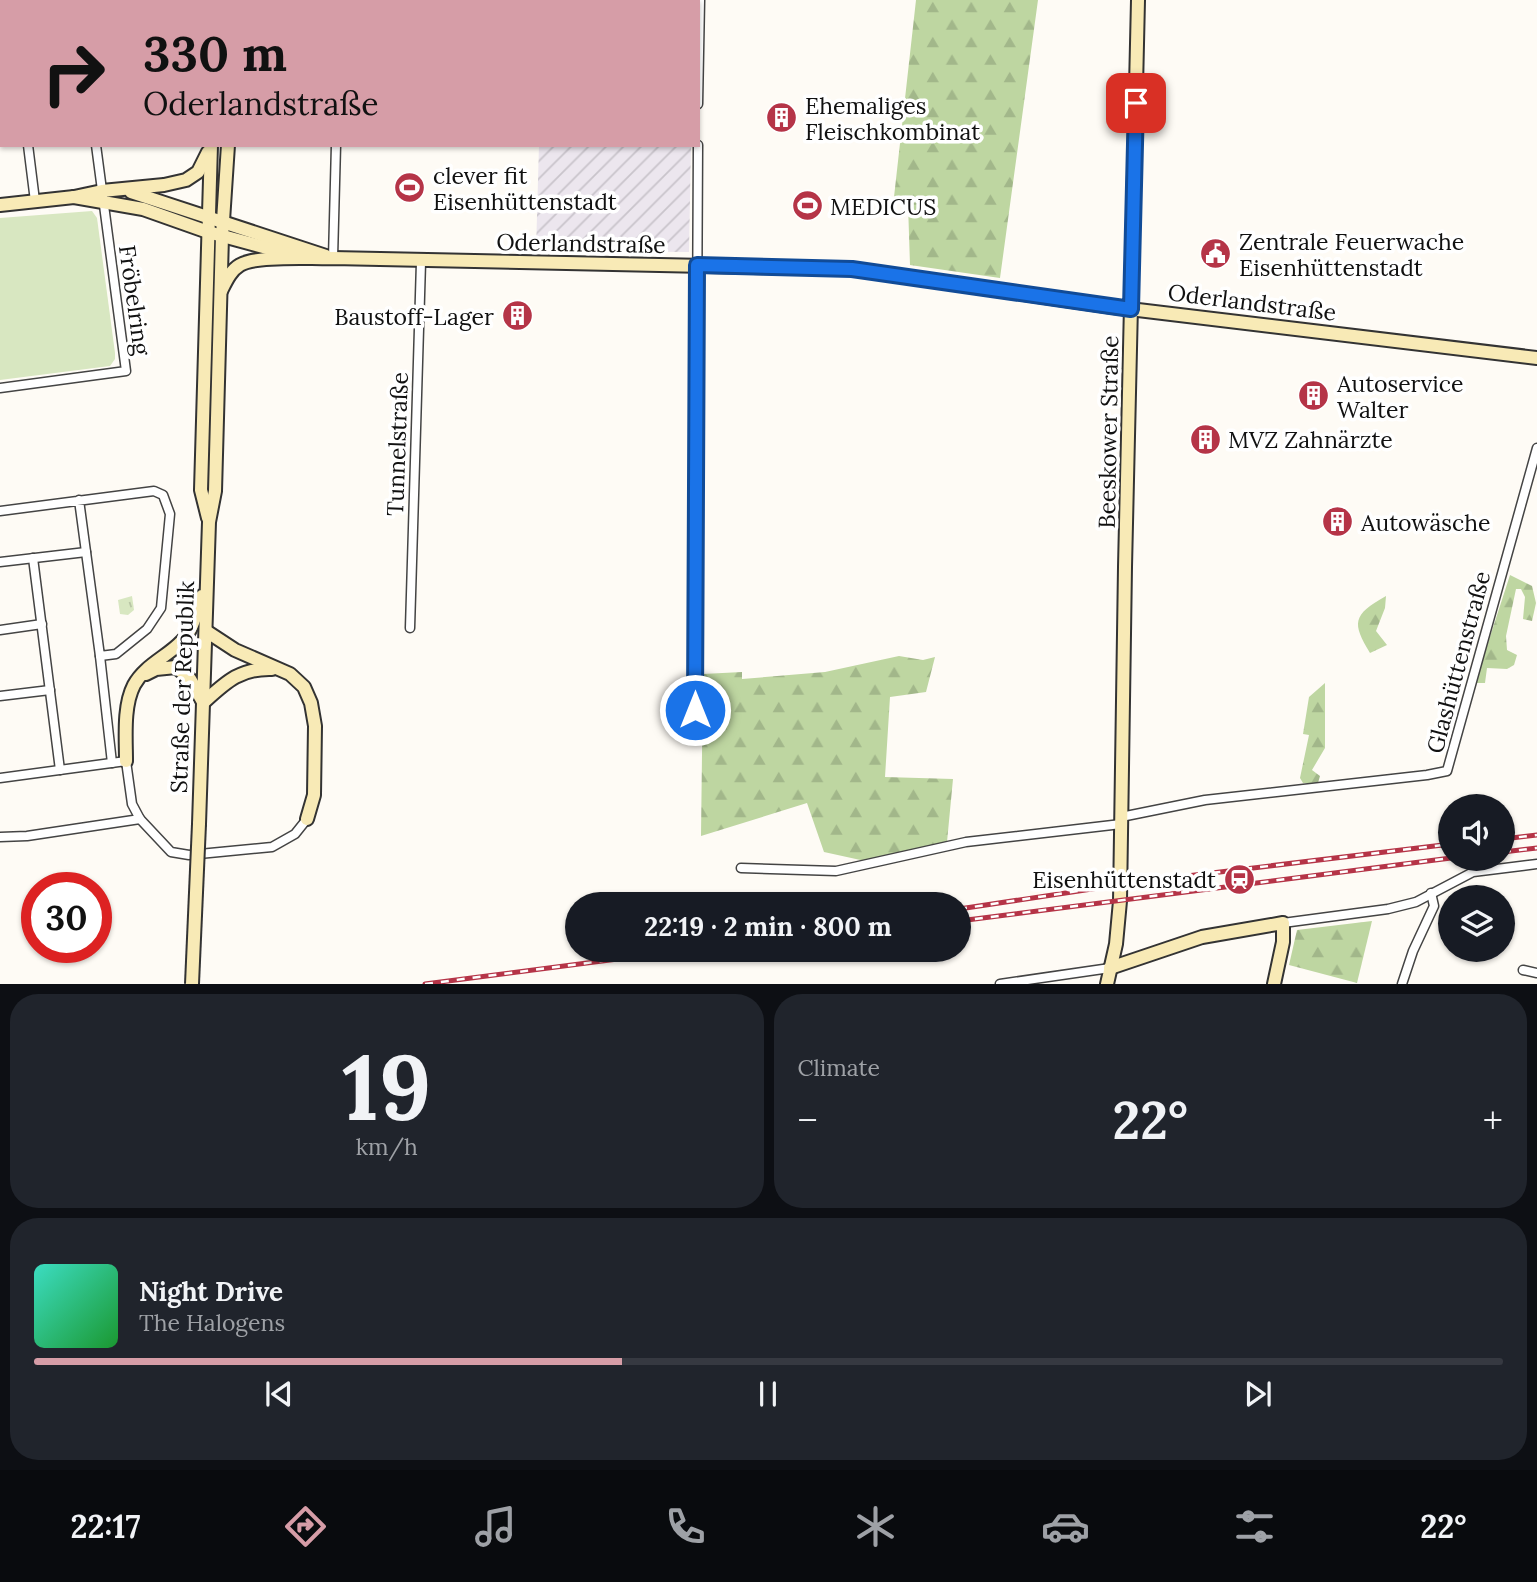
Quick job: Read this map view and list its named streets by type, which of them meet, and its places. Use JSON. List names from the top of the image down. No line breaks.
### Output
{"streets":{"street":["Oderlandstraße","Fröbelring","Beeskower Straße","Tunnelstraße","Glashüttenstraße","Straße der Republik"]},"crossings":[["Oderlandstraße","Beeskower Straße"],["Oderlandstraße","Tunnelstraße"],["Oderlandstraße","Straße der Republik"],["Beeskower Straße","Glashüttenstraße"]],"places":{"building":["Ehemaliges Fleischkombinat","Baustoff-Lager","Autoservice Walter","MVZ Zahnärzte","Autowäsche"],"sports":["clever fit Eisenhüttenstadt","MEDICUS"],"public building":["Zentrale Feuerwache Eisenhüttenstadt"],"station":["Eisenhüttenstadt"]},"page":{"turn":["330 m","Oderlandstraße"],"limit":"30","trip":"22:19 · 2 min · 800 m","tile":[["19","km/h"],"Climate"],"heat":["−","22°","+"],"song":["Night Drive","The Halogens"],"tabs":["22:17","22°"]}}
